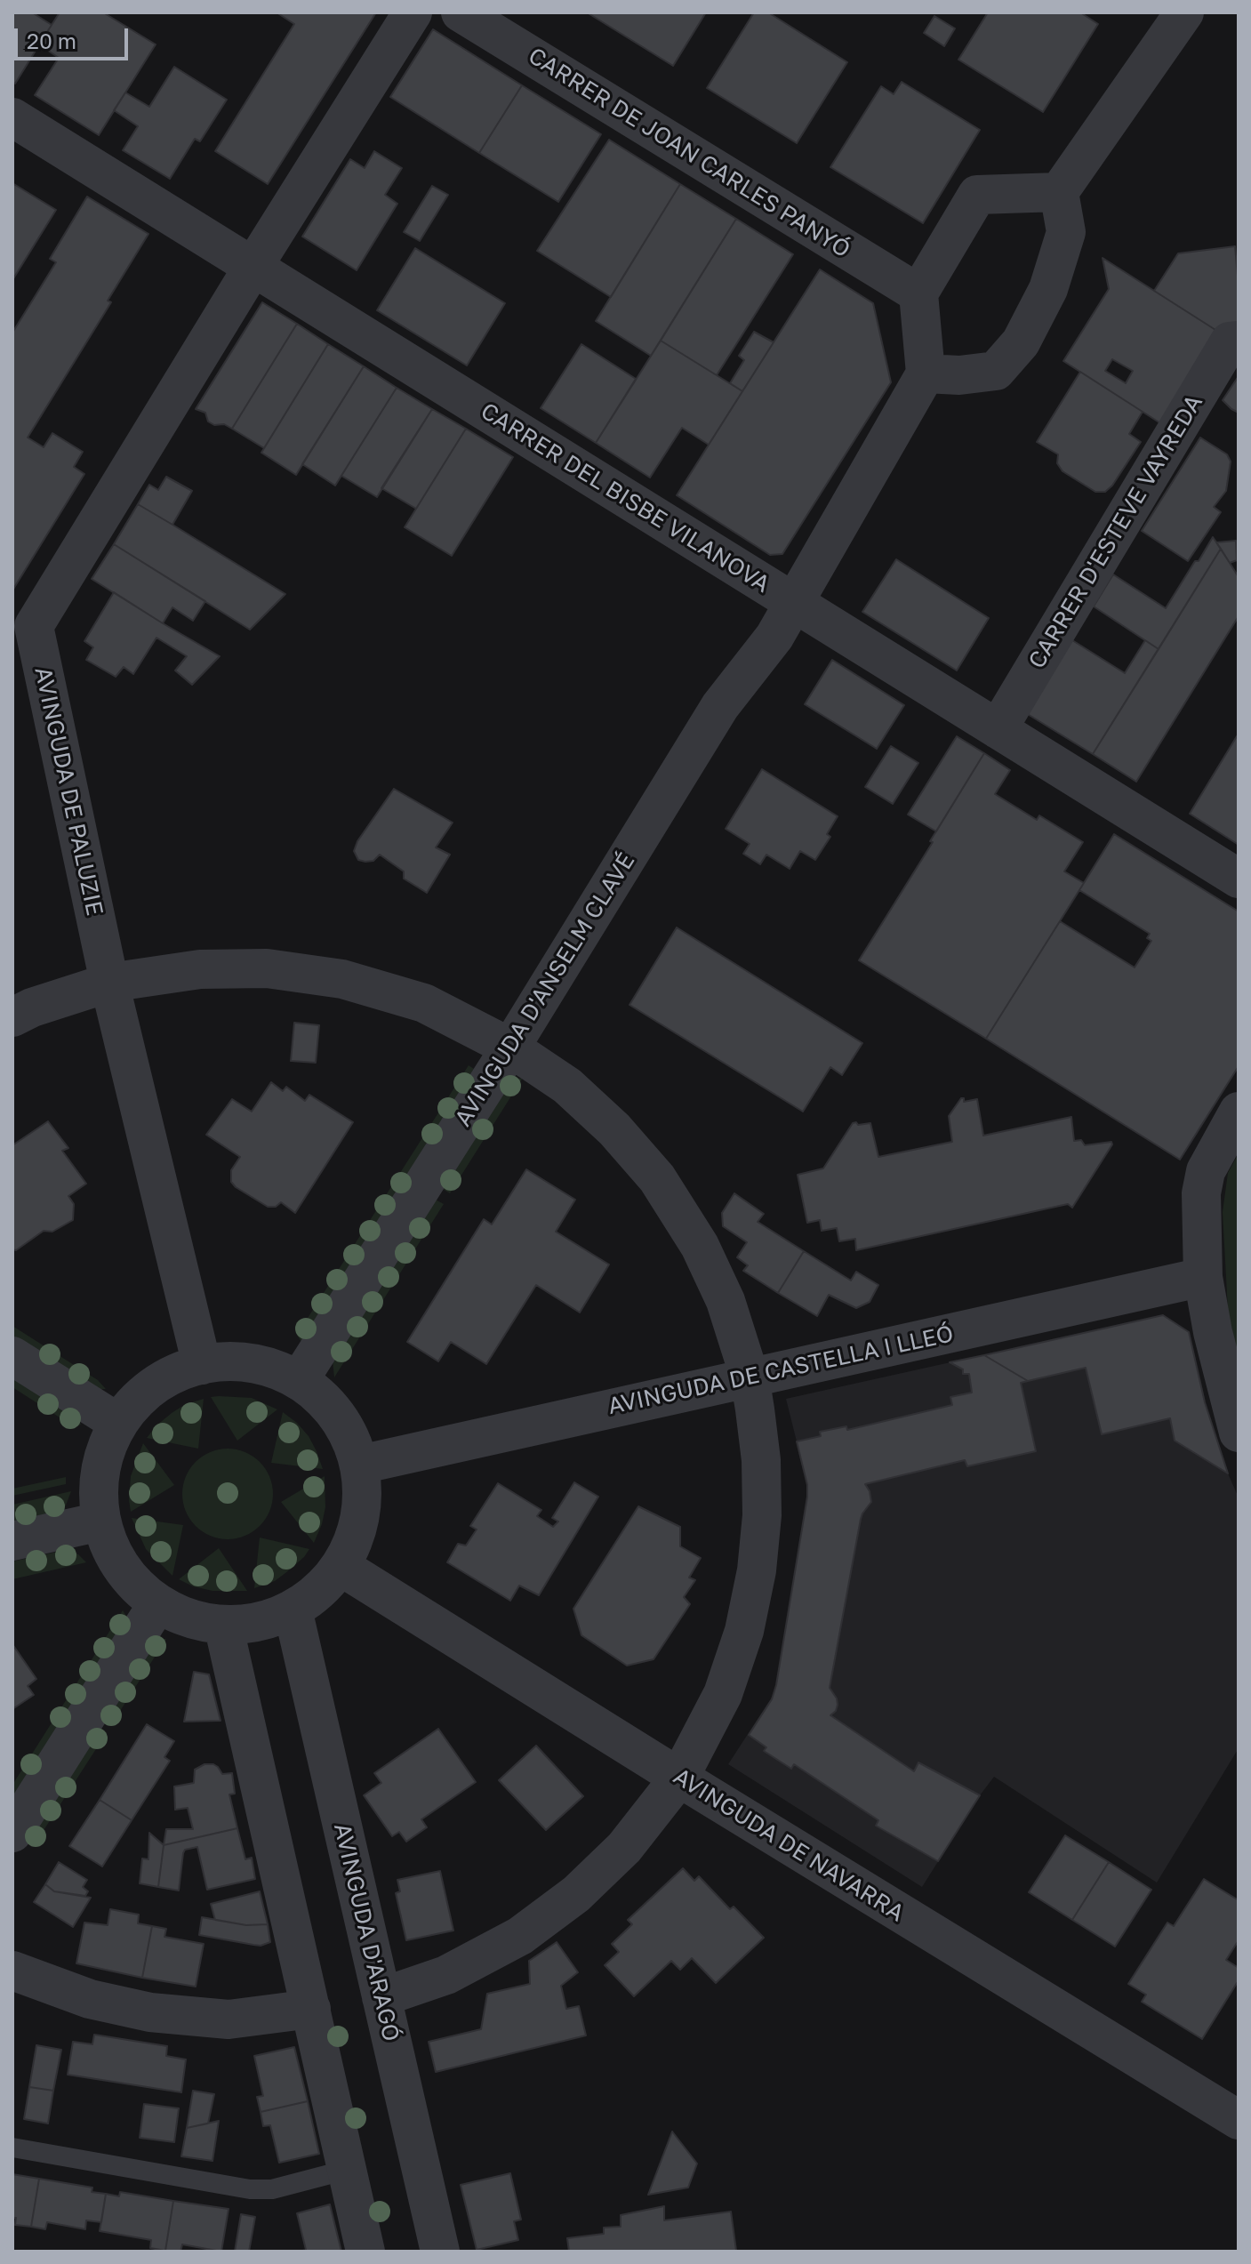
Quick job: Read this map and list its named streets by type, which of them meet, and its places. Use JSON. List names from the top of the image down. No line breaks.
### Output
{"streets":{"street":["CARRER DE JOAN CARLES PANYÓ","CARRER DEL BISBE VILANOVA","CARRER D'ESTEVE VAYREDA","AVINGUDA DE PALUZIE","AVINGUDA D'ANSELM CLAVÉ","AVINGUDA DE CASTELLA I LLEÓ","AVINGUDA DE NAVARRA","AVINGUDA D'ARAGÓ"]},"crossings":[["CARRER DEL BISBE VILANOVA","CARRER D'ESTEVE VAYREDA"],["CARRER DEL BISBE VILANOVA","AVINGUDA DE PALUZIE"],["CARRER DEL BISBE VILANOVA","AVINGUDA D'ANSELM CLAVÉ"]],"scale_bar":"20 m"}
